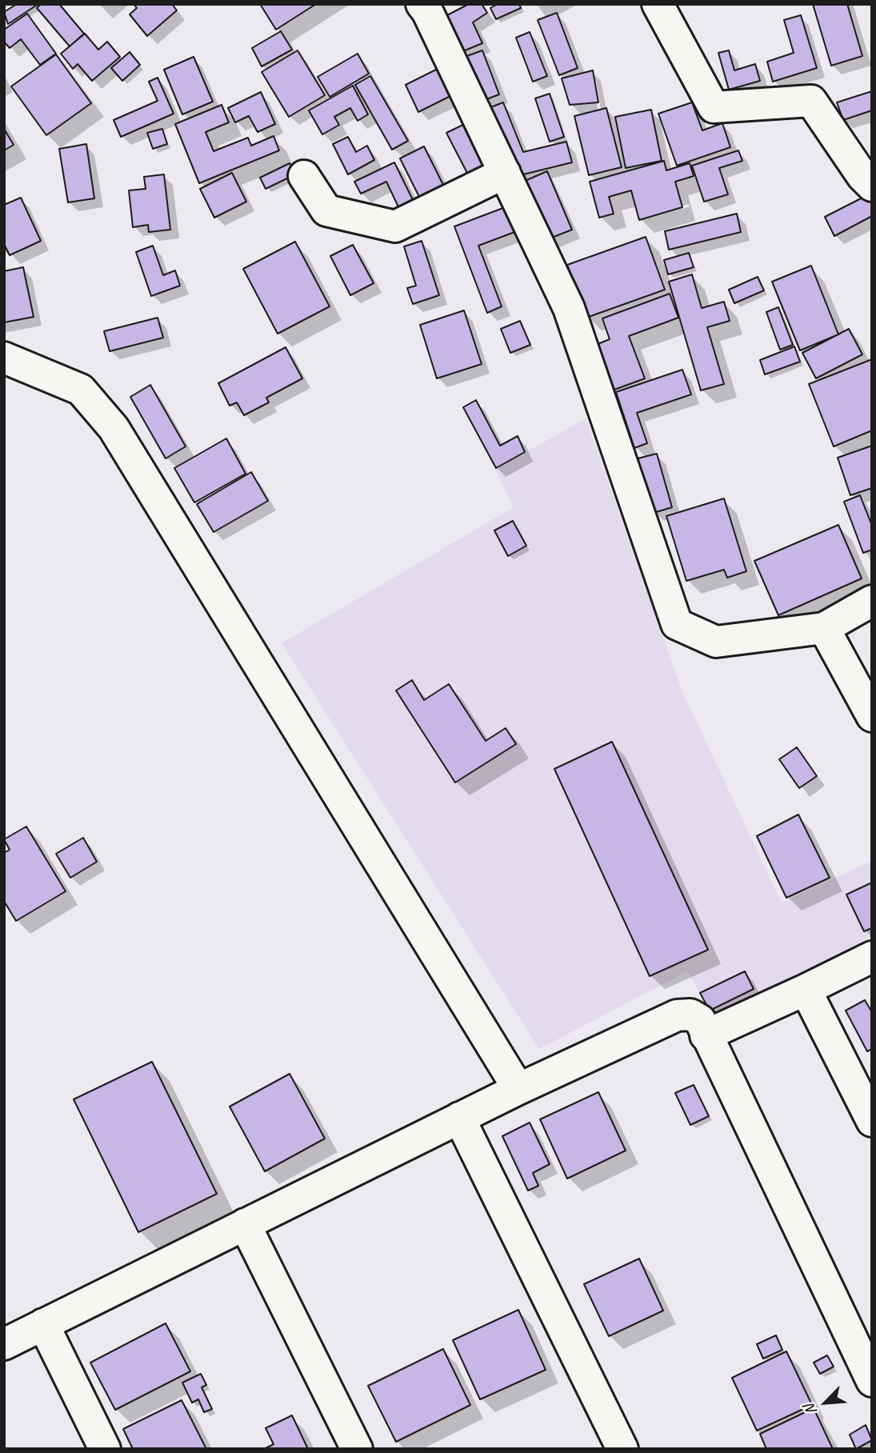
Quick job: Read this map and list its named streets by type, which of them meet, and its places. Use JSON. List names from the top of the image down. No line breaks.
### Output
{"north":"bottom left"}
